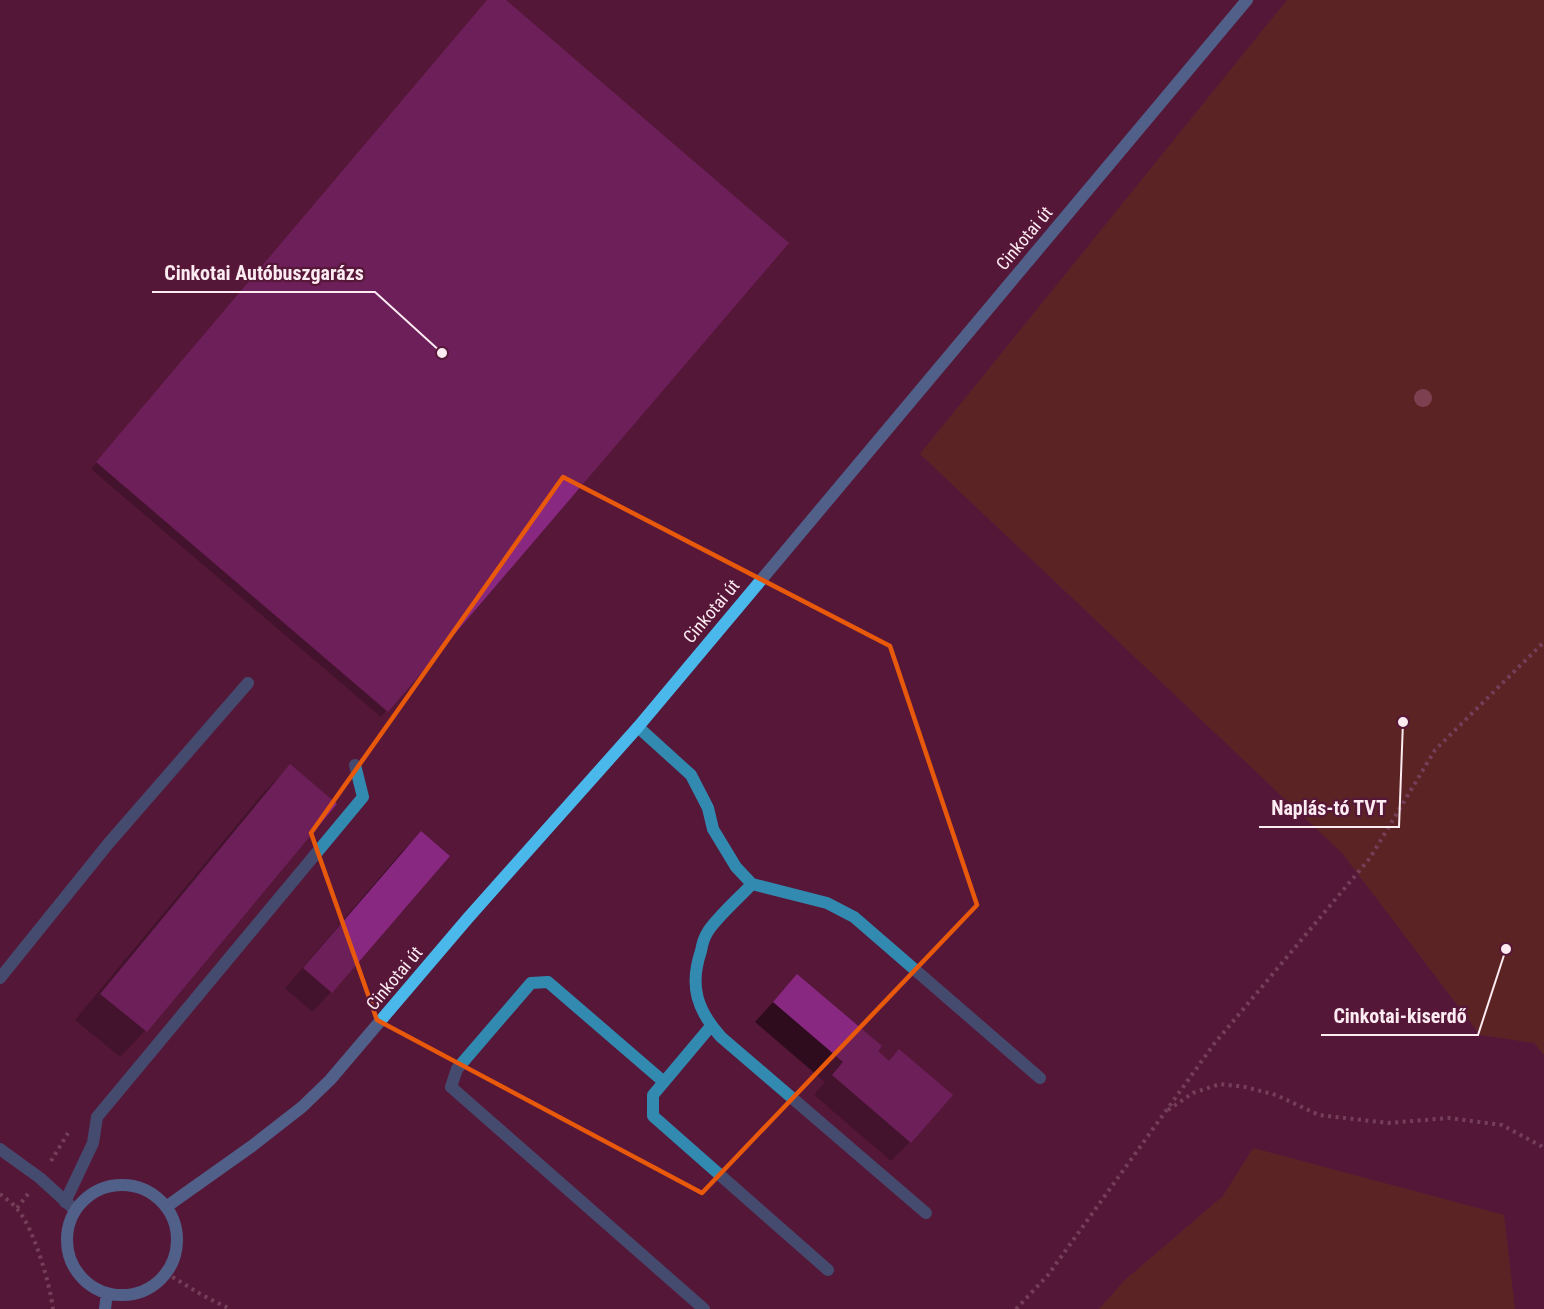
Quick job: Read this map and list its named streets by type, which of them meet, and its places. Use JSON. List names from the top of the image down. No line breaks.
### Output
{"streets":{"main road":["Cinkotai út"]},"places":["Cinkotai Autóbuszgarázs","Naplás-tó TVT","Cinkotai-kiserdő"]}
